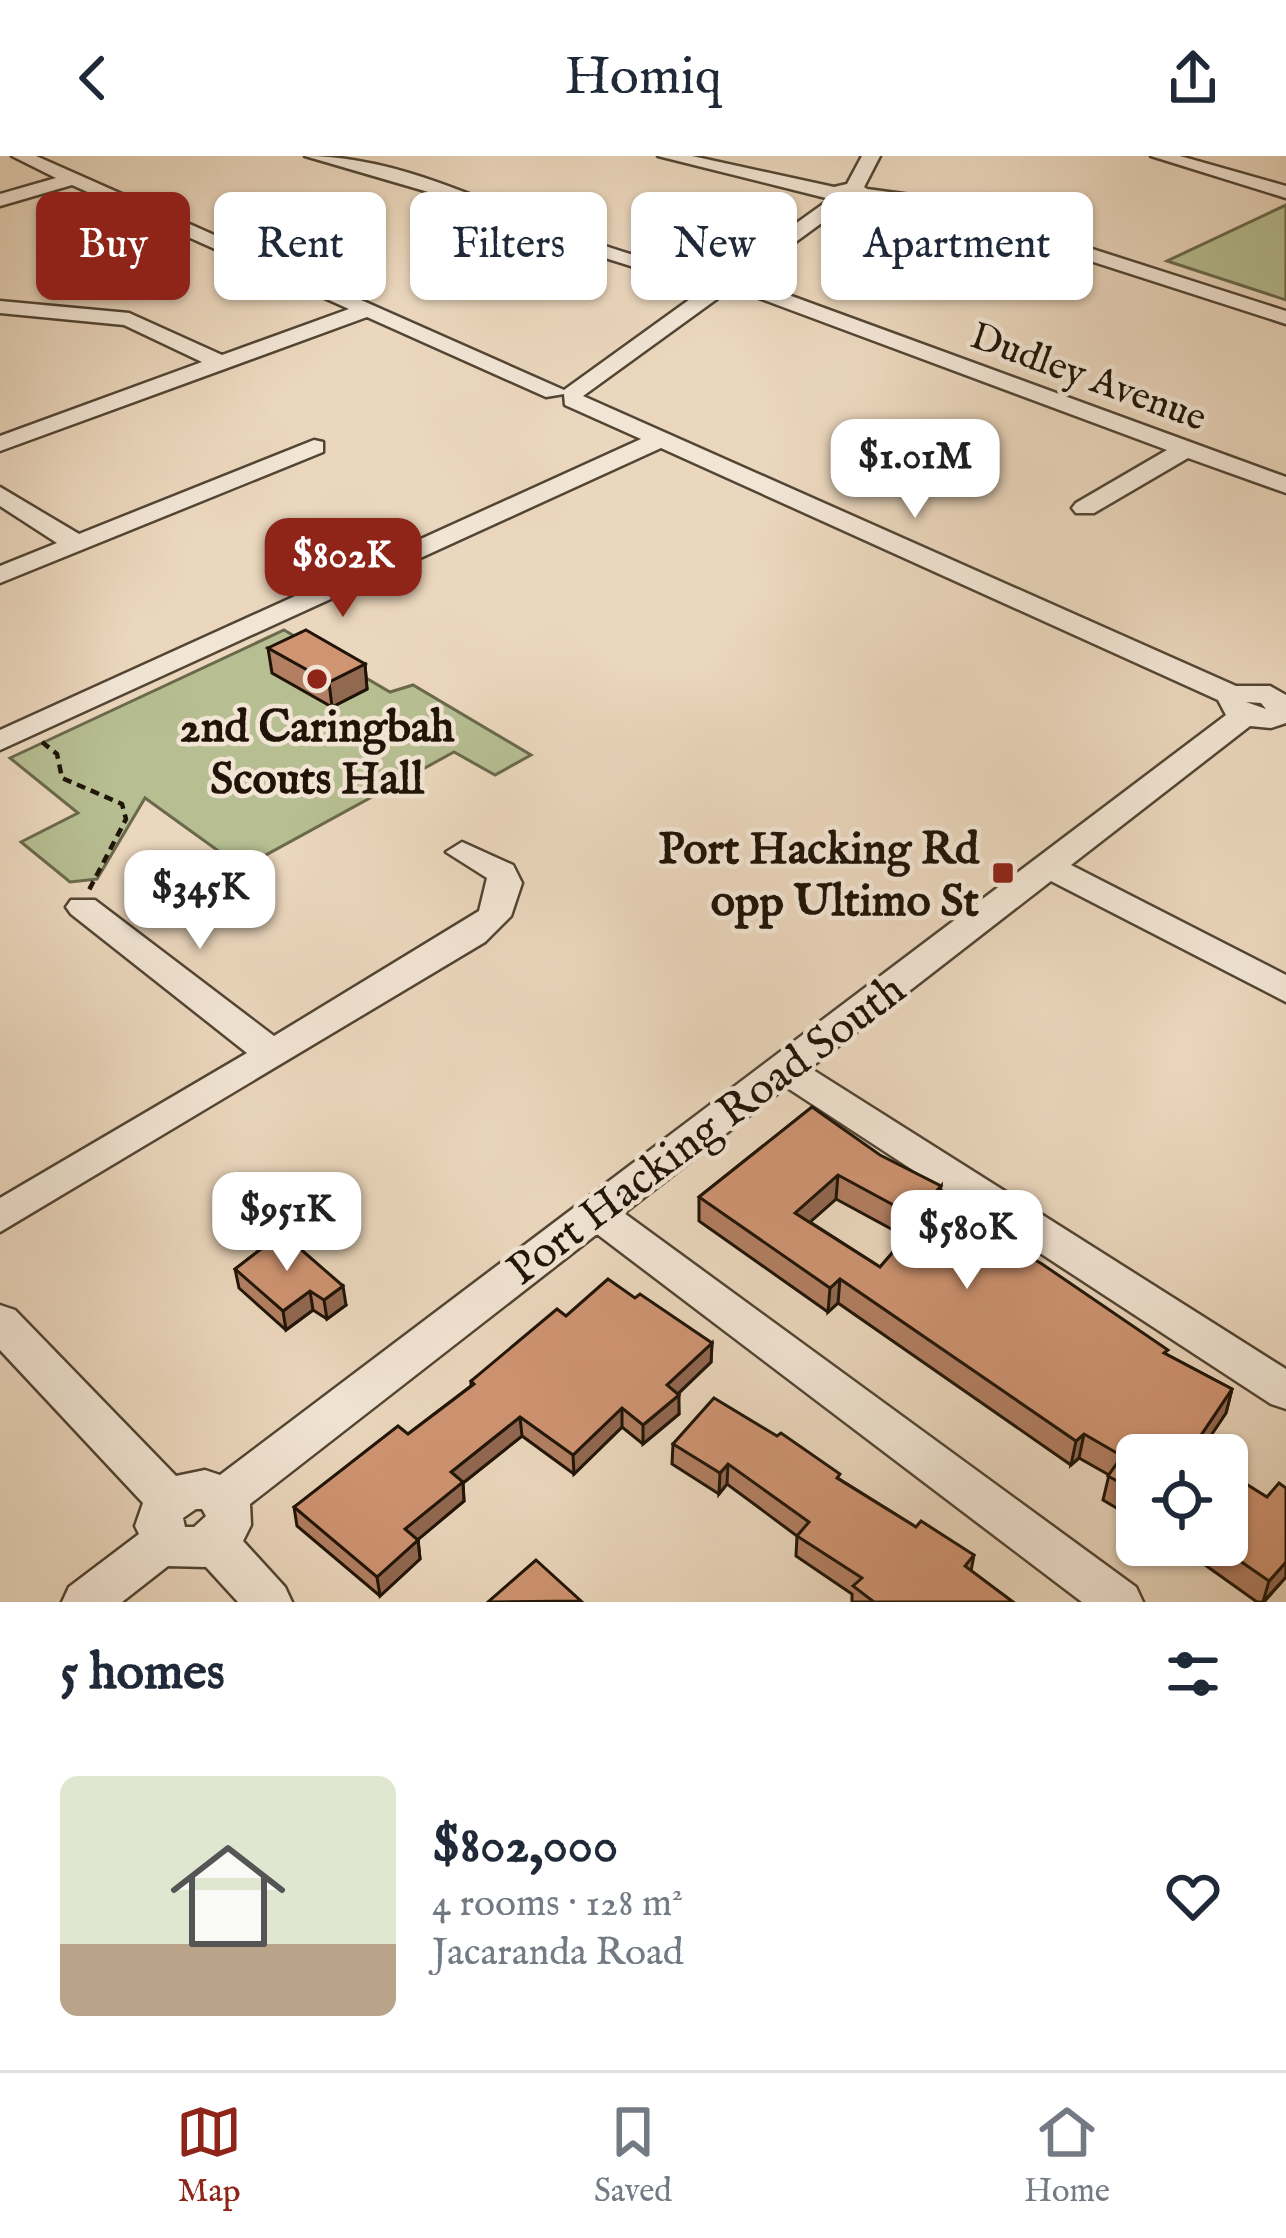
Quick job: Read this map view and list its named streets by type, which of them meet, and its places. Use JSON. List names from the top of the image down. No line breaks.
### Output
{"streets":{"street":["Dudley Avenue","Port Hacking Road South"]},"places":{"other":["2nd Caringbah Scouts Hall"],"transit":["Port Hacking Rd opp Ultimo St"]},"page":{"header":"Homiq","chip":["Buy","Rent","Filters","New","Apartment"],"price":["$1.01M","$802K","$345K","$951K","$580K"],"heading":"5 homes","list":[{"name":"$802,000","note":"4 rooms · 128 m² · Jacaranda Road"}],"tabs":["Map","Saved","Home"]}}
